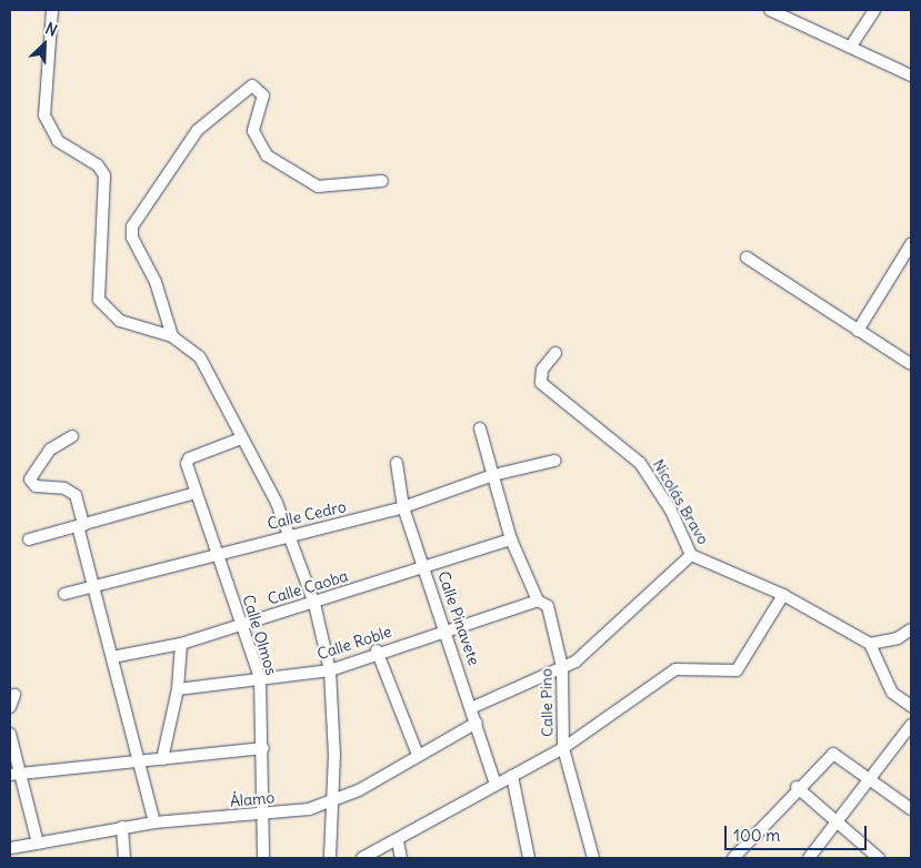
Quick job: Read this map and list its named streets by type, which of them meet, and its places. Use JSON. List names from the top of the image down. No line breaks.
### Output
{"streets":{"street":["Nicolás Bravo","Calle Cedro","Calle Caoba","Calle Pinavete","Calle Olmos","Calle Roble","Calle Pino","Álamo"]},"crossings":[["Calle Cedro","Calle Pinavete"],["Calle Cedro","Calle Olmos"],["Calle Cedro","Calle Pino"],["Calle Caoba","Calle Pinavete"],["Calle Caoba","Calle Olmos"],["Calle Caoba","Calle Pino"],["Calle Pinavete","Calle Roble"],["Calle Pinavete","Álamo"],["Calle Olmos","Calle Roble"],["Calle Olmos","Álamo"],["Calle Roble","Calle Pino"]],"scale_bar":"100 m","north":"top right"}
